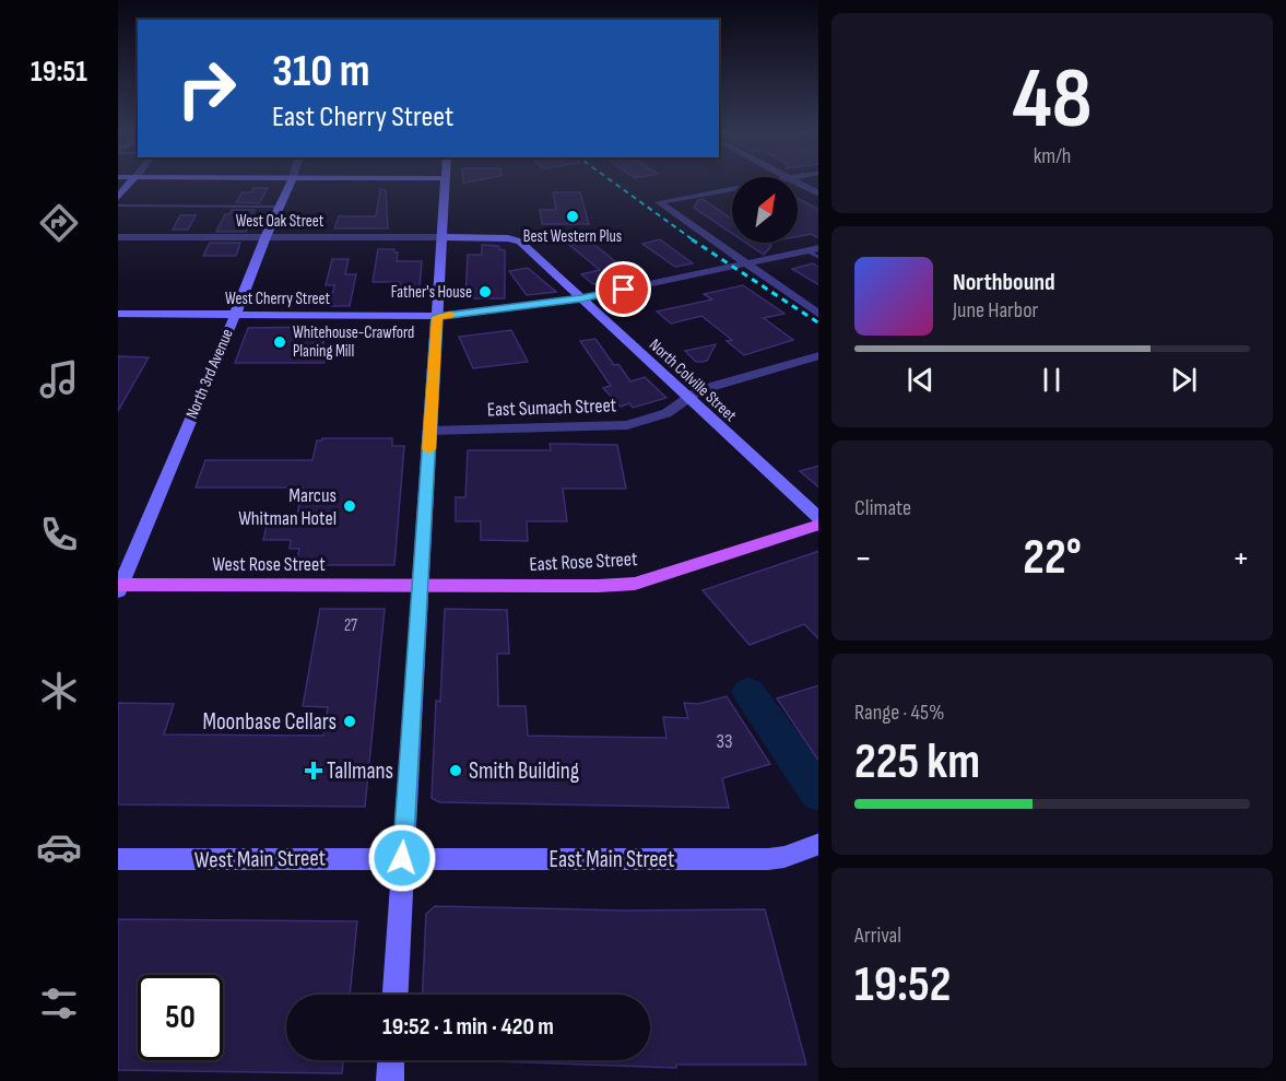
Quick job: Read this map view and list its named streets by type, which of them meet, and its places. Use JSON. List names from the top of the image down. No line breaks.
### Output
{"streets":{"main road":["West Cherry Street","North 3rd Avenue","North Colville Street","East Rose Street","West Rose Street","West Main Street","East Main Street"],"street":["West Oak Street","East Sumach Street"]},"crossings":[["West Oak Street","North 3rd Avenue"],["West Oak Street","North Colville Street"],["West Cherry Street","North 3rd Avenue"],["North 3rd Avenue","West Rose Street"],["North Colville Street","East Sumach Street"],["East Rose Street","West Rose Street"],["West Main Street","East Main Street"]],"places":{"other":["Best Western Plus","Father's House","Whitehouse-Crawford Planing Mill","Marcus Whitman Hotel","Moonbase Cellars","Smith Building"],"health":["Tallmans"]},"house_numbers":["27","33"],"north":"top right","page":{"tabs":"19:51","tile":[["48","km/h"],"Climate",["Range · 45%","225 km"],["Arrival","19:52"]],"turn":["310 m","East Cherry Street"],"song":["Northbound","June Harbor"],"heat":["−","22°","+"],"limit":"50","trip":"19:52 · 1 min · 420 m"}}
